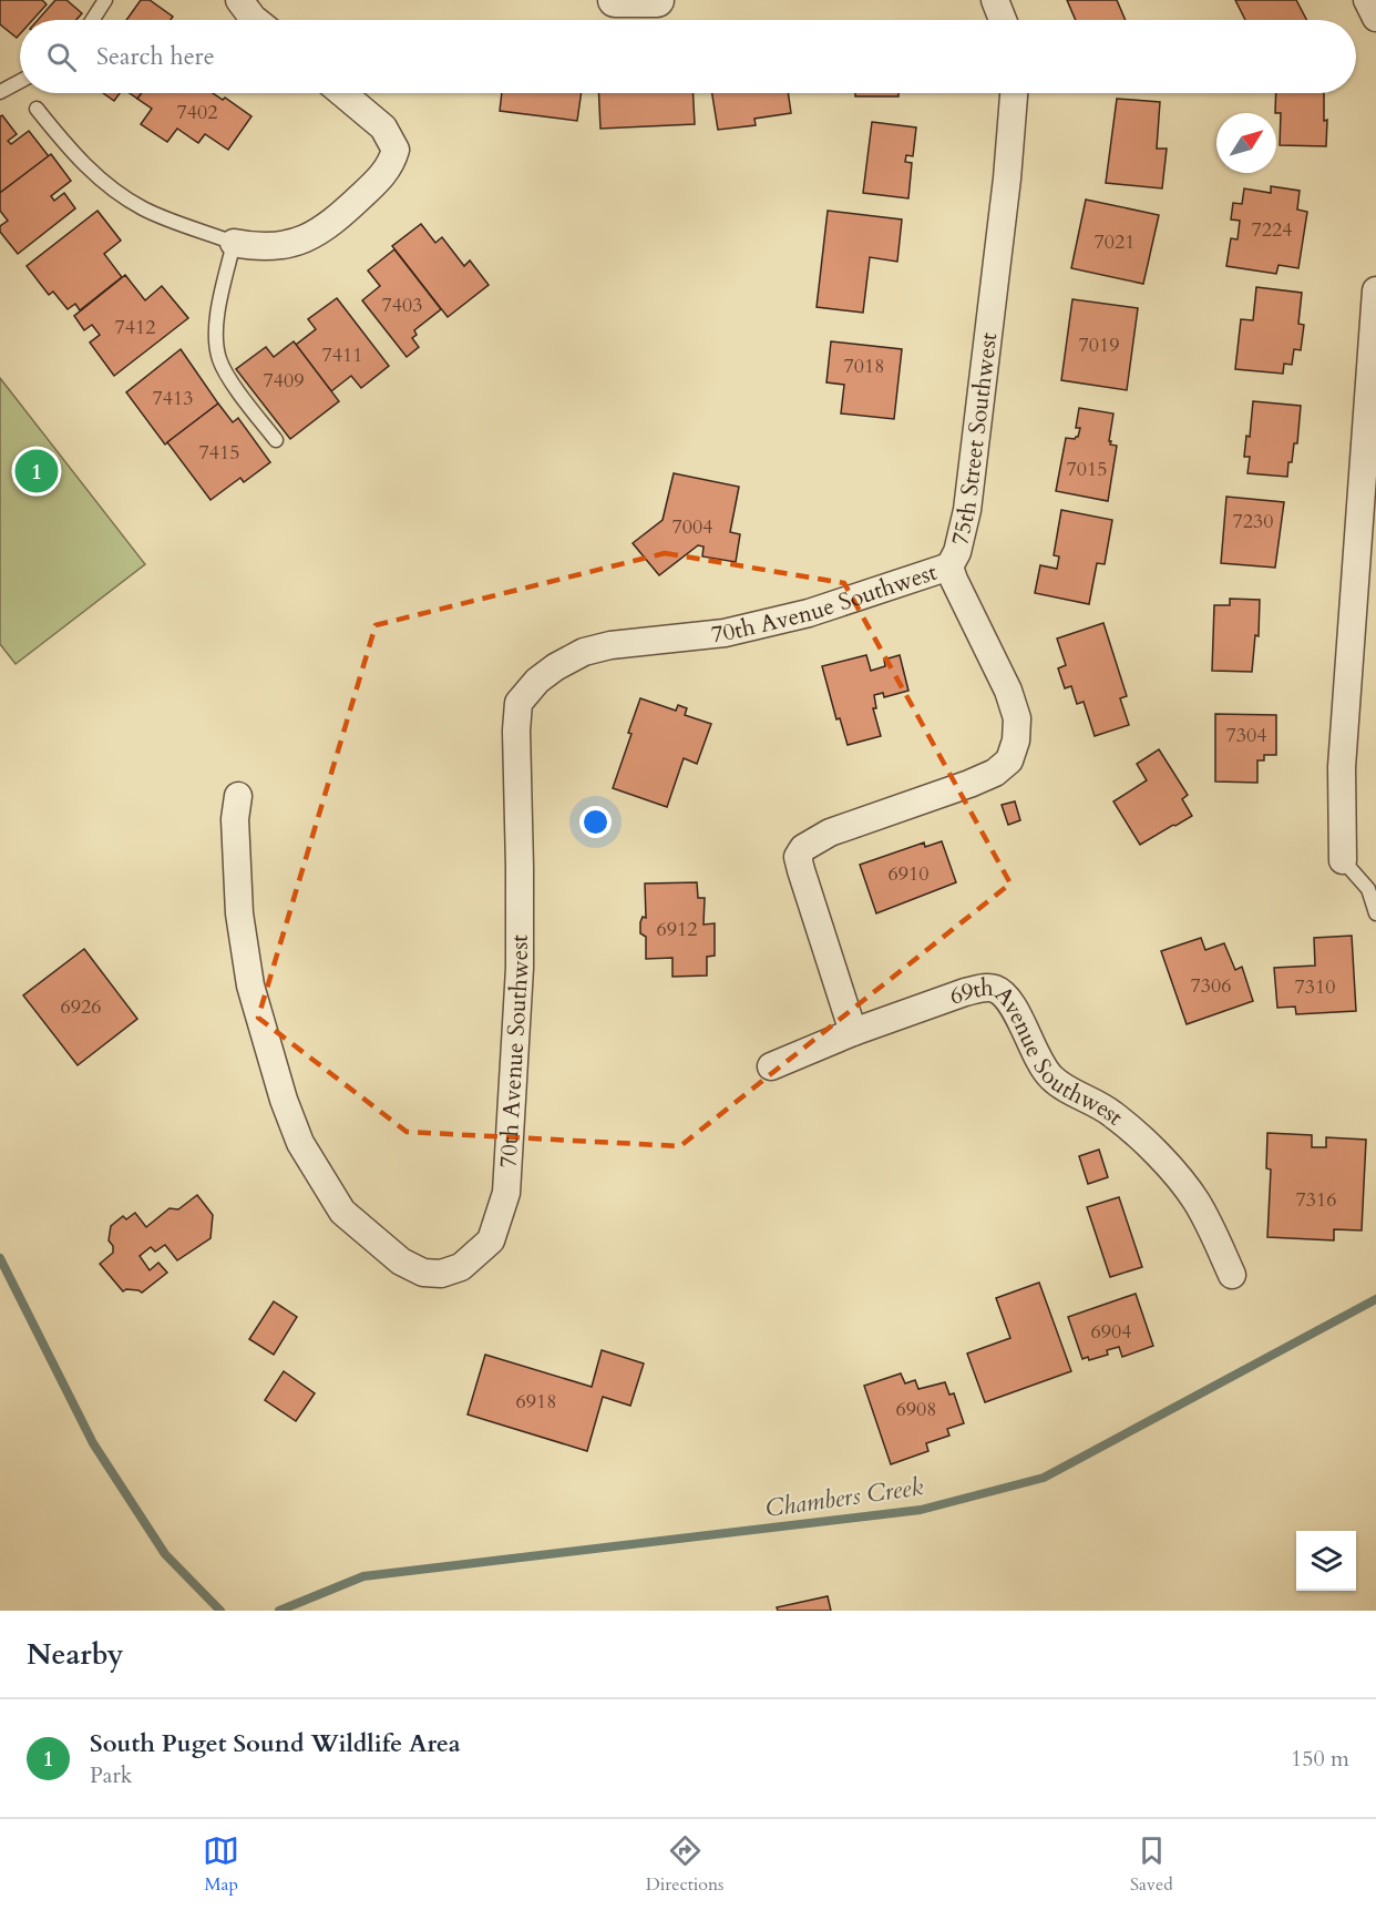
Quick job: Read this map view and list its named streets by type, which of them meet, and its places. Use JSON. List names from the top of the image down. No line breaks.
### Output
{"streets":{"street":["75th Street Southwest","70th Avenue Southwest","69th Avenue Southwest"]},"crossings":[["75th Street Southwest","70th Avenue Southwest"],["75th Street Southwest","69th Avenue Southwest"]],"water":["Chambers Creek"],"house_numbers":["7402","7224","7021","7403","7412","7019","7411","7018","7409","7413","7415","7015","7230","7004","7304","6910","6912","7306","7310","6926","7316","6904","6918","6908"],"north":"top right","page":{"search":"Search here","pins":"1","heading":"Nearby","list":[{"mark":"1","name":"South Puget Sound Wildlife Area","note":"Park","value":"150 m"}],"nav":["Map","Directions","Saved"]}}
